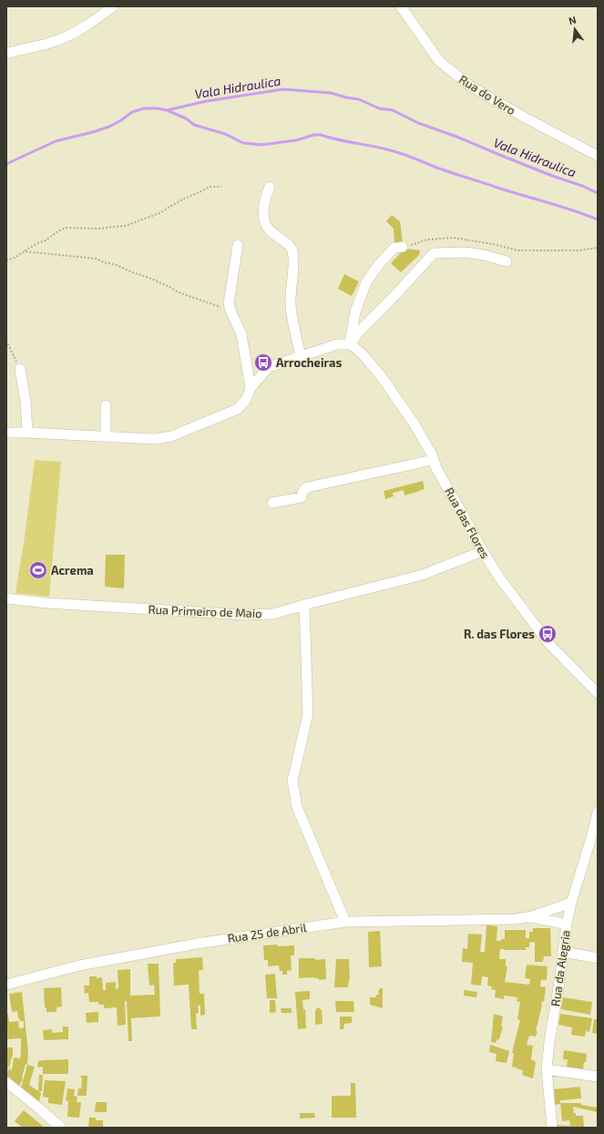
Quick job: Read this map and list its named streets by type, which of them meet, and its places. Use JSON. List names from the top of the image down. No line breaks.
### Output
{"streets":{"street":["Rua do Vero","Rua das Flores","Rua Primeiro de Maio","Rua 25 de Abril","Rua da Alegria"]},"crossings":[["Rua das Flores","Rua Primeiro de Maio"],["Rua 25 de Abril","Rua da Alegria"]],"water":["Vala Hidraulica"],"places":{"bus stop":["Arrocheiras","R. das Flores"],"sports":["Acrema"]},"north":"top"}
